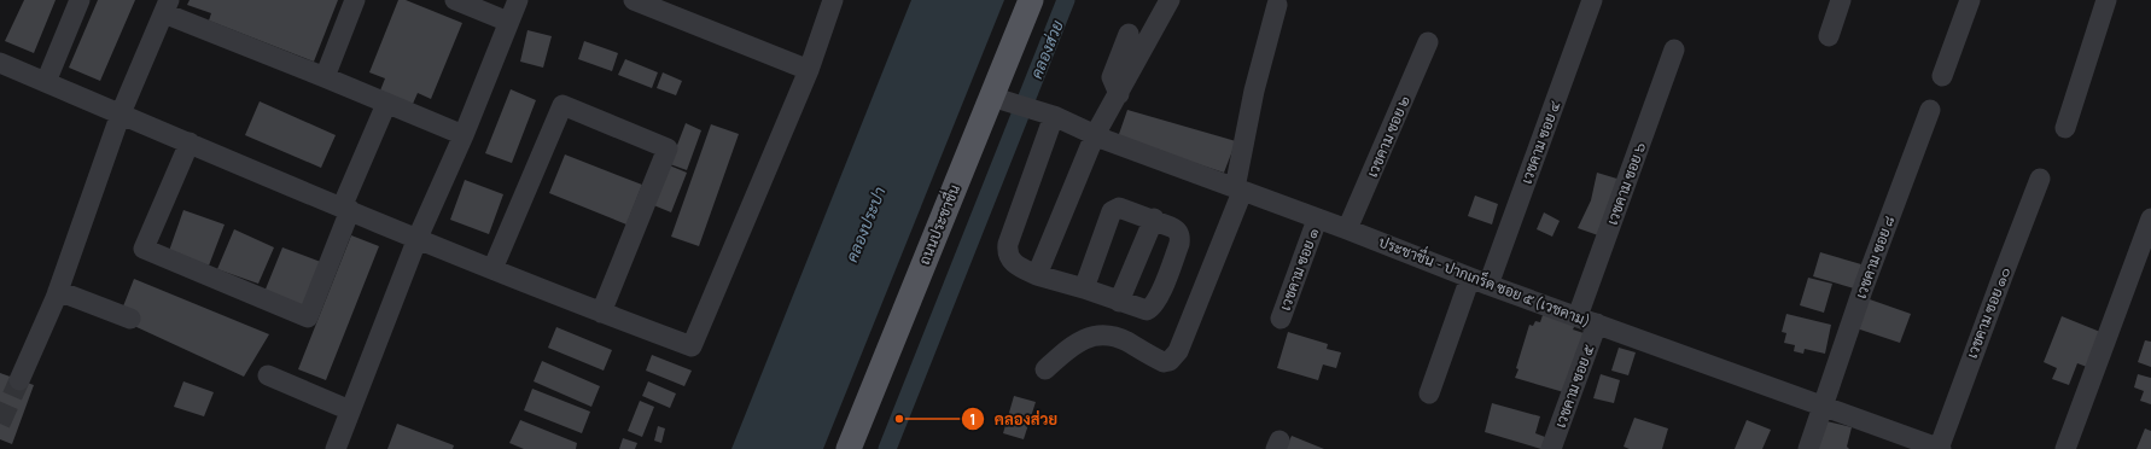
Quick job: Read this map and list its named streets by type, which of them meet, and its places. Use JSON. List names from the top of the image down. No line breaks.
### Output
{"streets":{"main road":["ถนนประชาชื่น"],"street":["เวชคาม ซอย ๒","เวชคาม ซอย ๔","เวชคาม ซอย ๖","เวชคาม ซอย ๘","เวชคาม ซอย ๑","ประชาชื่น - ปากเกร็ด ซอย ๕ (เวชคาม)","เวชคาม ซอย ๑๐","เวชคาม ซอย ๕"]},"crossings":[["เวชคาม ซอย ๒","ประชาชื่น - ปากเกร็ด ซอย ๕ (เวชคาม)"],["เวชคาม ซอย ๔","ประชาชื่น - ปากเกร็ด ซอย ๕ (เวชคาม)"],["เวชคาม ซอย ๖","ประชาชื่น - ปากเกร็ด ซอย ๕ (เวชคาม)"],["เวชคาม ซอย ๖","เวชคาม ซอย ๕"],["ถนนประชาชื่น","ประชาชื่น - ปากเกร็ด ซอย ๕ (เวชคาม)"],["เวชคาม ซอย ๘","ประชาชื่น - ปากเกร็ด ซอย ๕ (เวชคาม)"],["เวชคาม ซอย ๑","ประชาชื่น - ปากเกร็ด ซอย ๕ (เวชคาม)"],["ประชาชื่น - ปากเกร็ด ซอย ๕ (เวชคาม)","เวชคาม ซอย ๑๐"],["ประชาชื่น - ปากเกร็ด ซอย ๕ (เวชคาม)","เวชคาม ซอย ๕"]],"water":["คลองส่วย","คลองประปา"],"places":["คลองส่วย"]}
